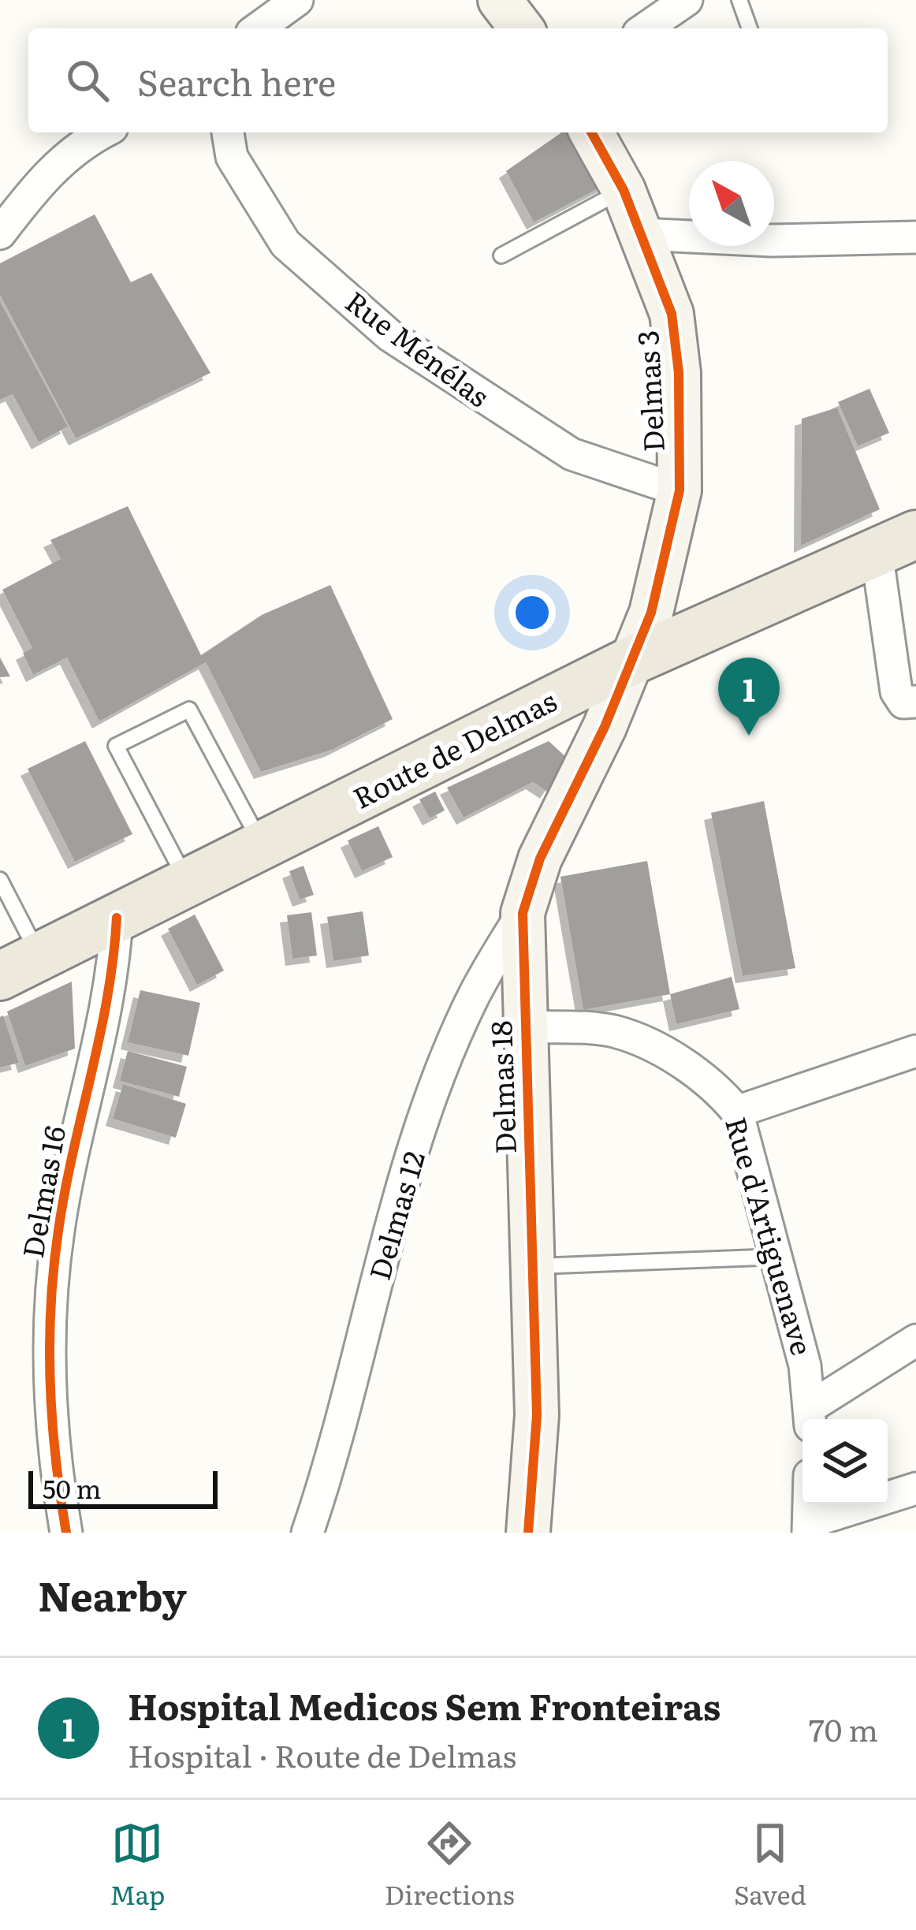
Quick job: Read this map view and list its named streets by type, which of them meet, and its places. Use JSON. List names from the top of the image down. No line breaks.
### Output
{"streets":{"main road":["Route de Delmas"],"street":["Rue Ménélas","Delmas 3","Delmas 18","Delmas 16","Delmas 12","Rue d'Artiguenave"]},"crossings":[["Rue Ménélas","Delmas 3"],["Delmas 3","Route de Delmas"],["Delmas 3","Delmas 18"],["Route de Delmas","Delmas 18"],["Route de Delmas","Delmas 16"],["Delmas 18","Delmas 12"],["Delmas 18","Rue d'Artiguenave"]],"scale_bar":"50 m","north":"top left","page":{"search":"Search here","pins":"1","scale":"50 m","heading":"Nearby","list":[{"mark":"1","name":"Hospital Medicos Sem Fronteiras","note":"Hospital · Route de Delmas","value":"70 m"}],"nav":["Map","Directions","Saved"]}}
